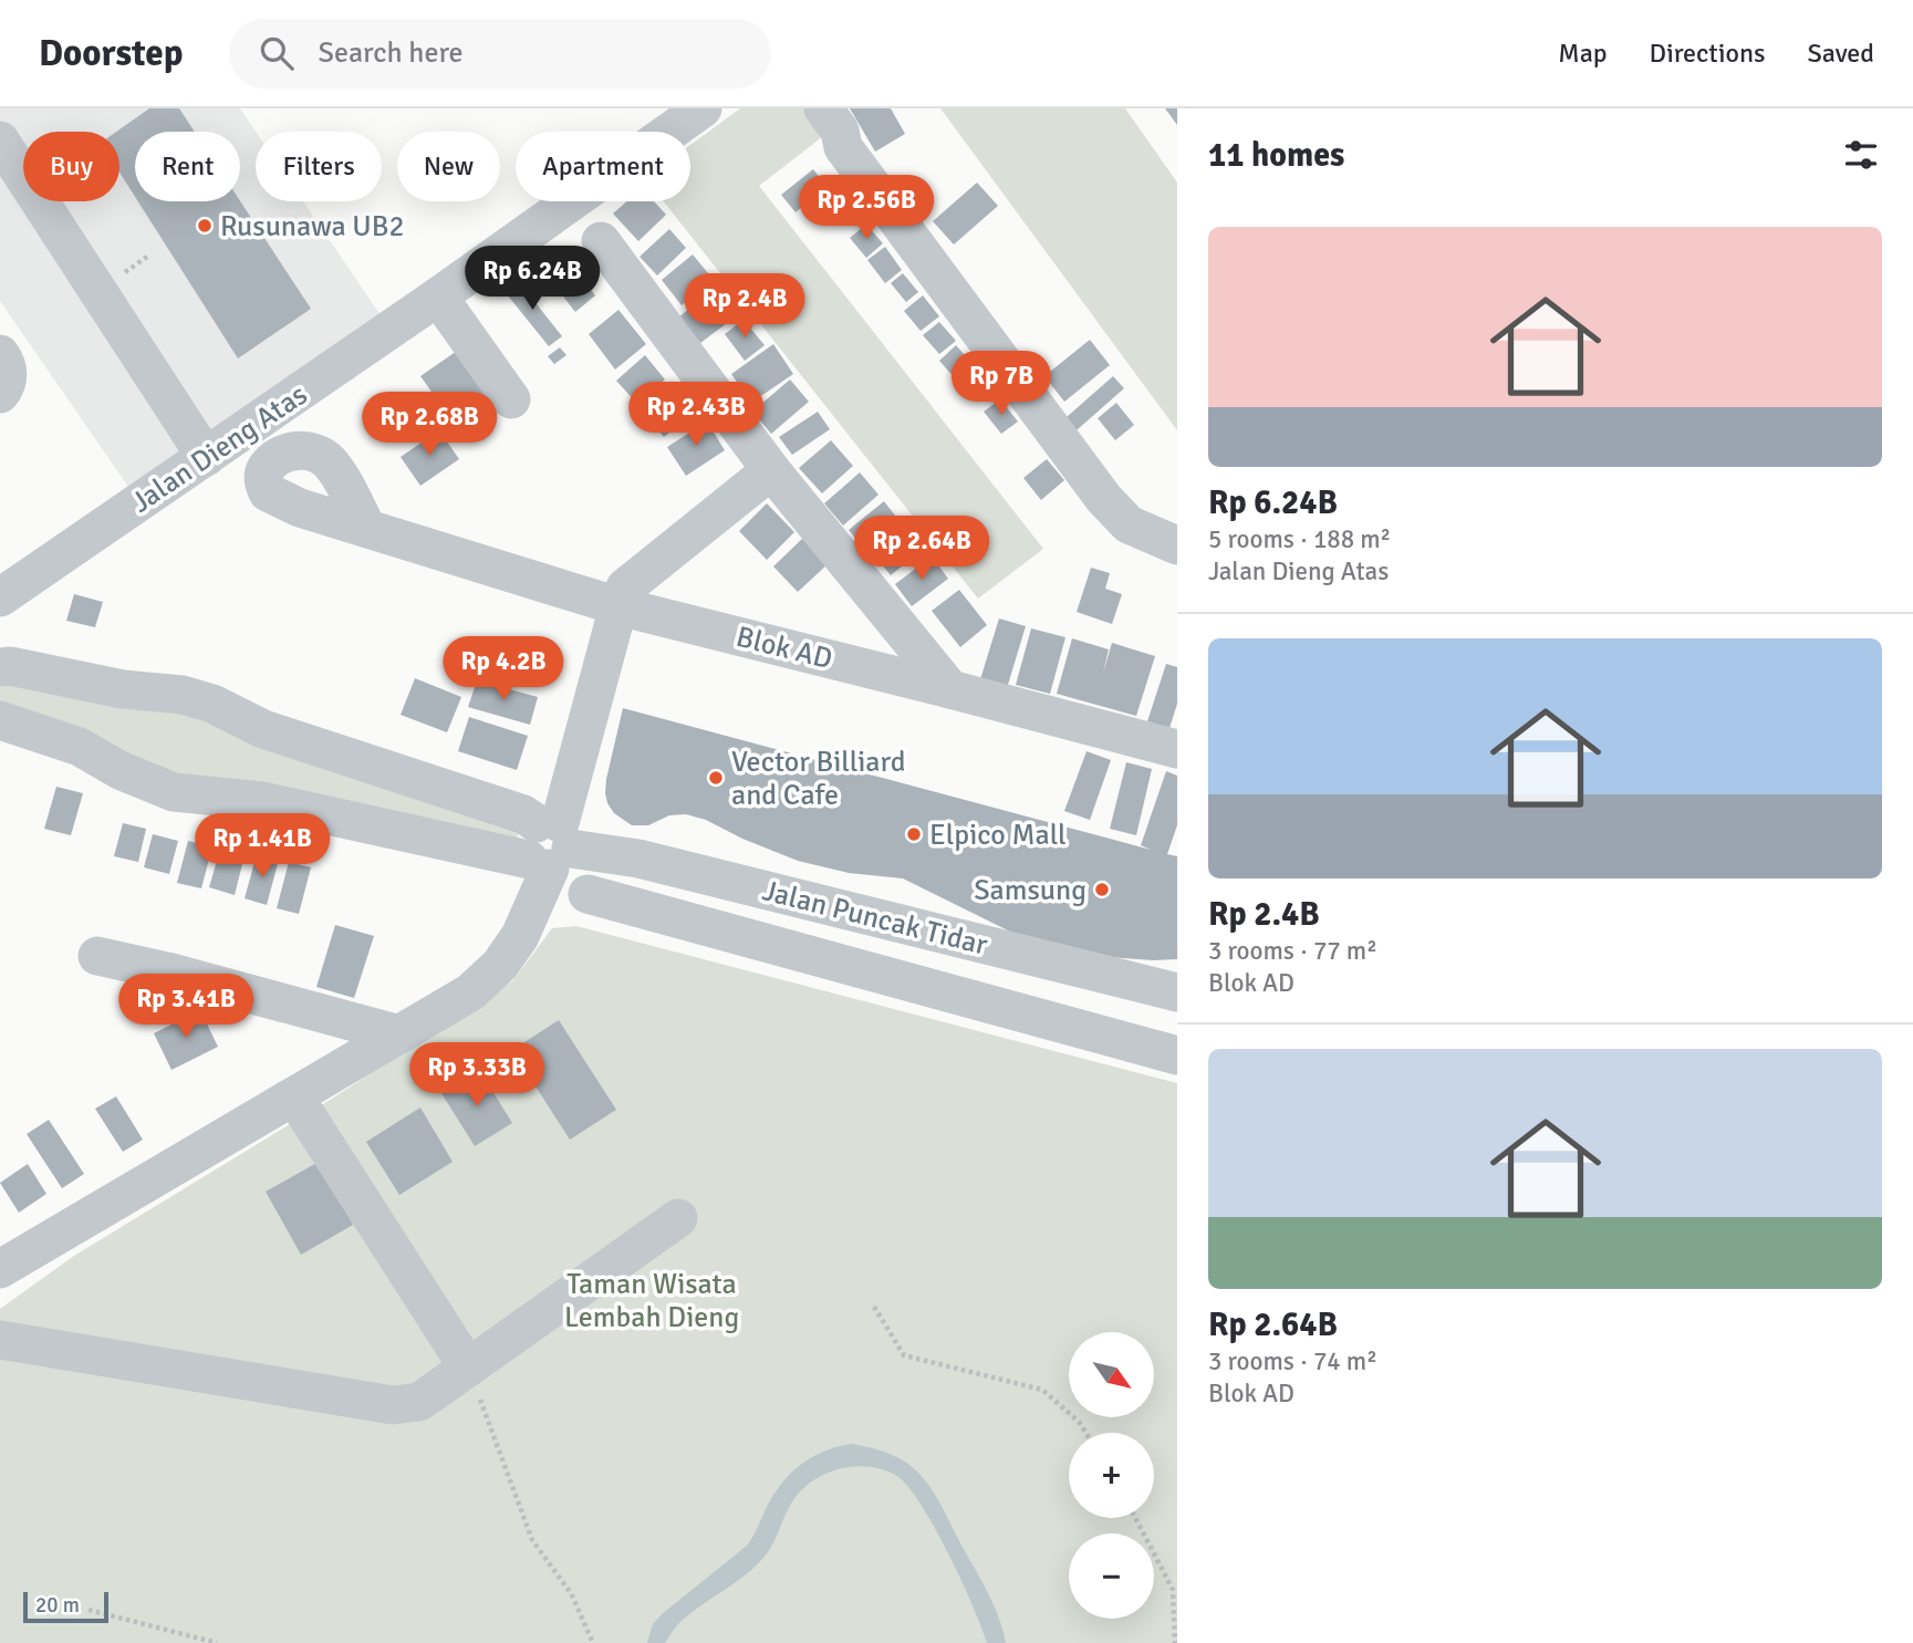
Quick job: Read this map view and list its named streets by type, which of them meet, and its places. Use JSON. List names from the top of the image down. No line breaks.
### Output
{"streets":{"street":["Jalan Dieng Atas","Blok AD","Jalan Puncak Tidar"]},"parks":["Taman Wisata Lembah Dieng"],"places":["Rusunawa UB2","Vector Billiard and Cafe","Elpico Mall","Samsung"],"scale_bar":"20 m","north":"bottom right","page":{"header":"Doorstep","search":"Search here","nav":["Map","Directions","Saved"],"heading":"11 homes","chip":["Buy","Rent","Filters","New","Apartment"],"price":["Rp 2.56B","Rp 6.24B","Rp 2.4B","Rp 7B","Rp 2.43B","Rp 2.68B","Rp 2.64B","Rp 4.2B","Rp 1.41B","Rp 3.41B","Rp 3.33B"],"list":[{"name":"Rp 6.24B","note":"5 rooms · 188 m² · Jalan Dieng Atas"},{"name":"Rp 2.4B","note":"3 rooms · 77 m² · Blok AD"},{"name":"Rp 2.64B","note":"3 rooms · 74 m² · Blok AD"}],"map_buttons":["+","−"],"scale":"20 m"}}
